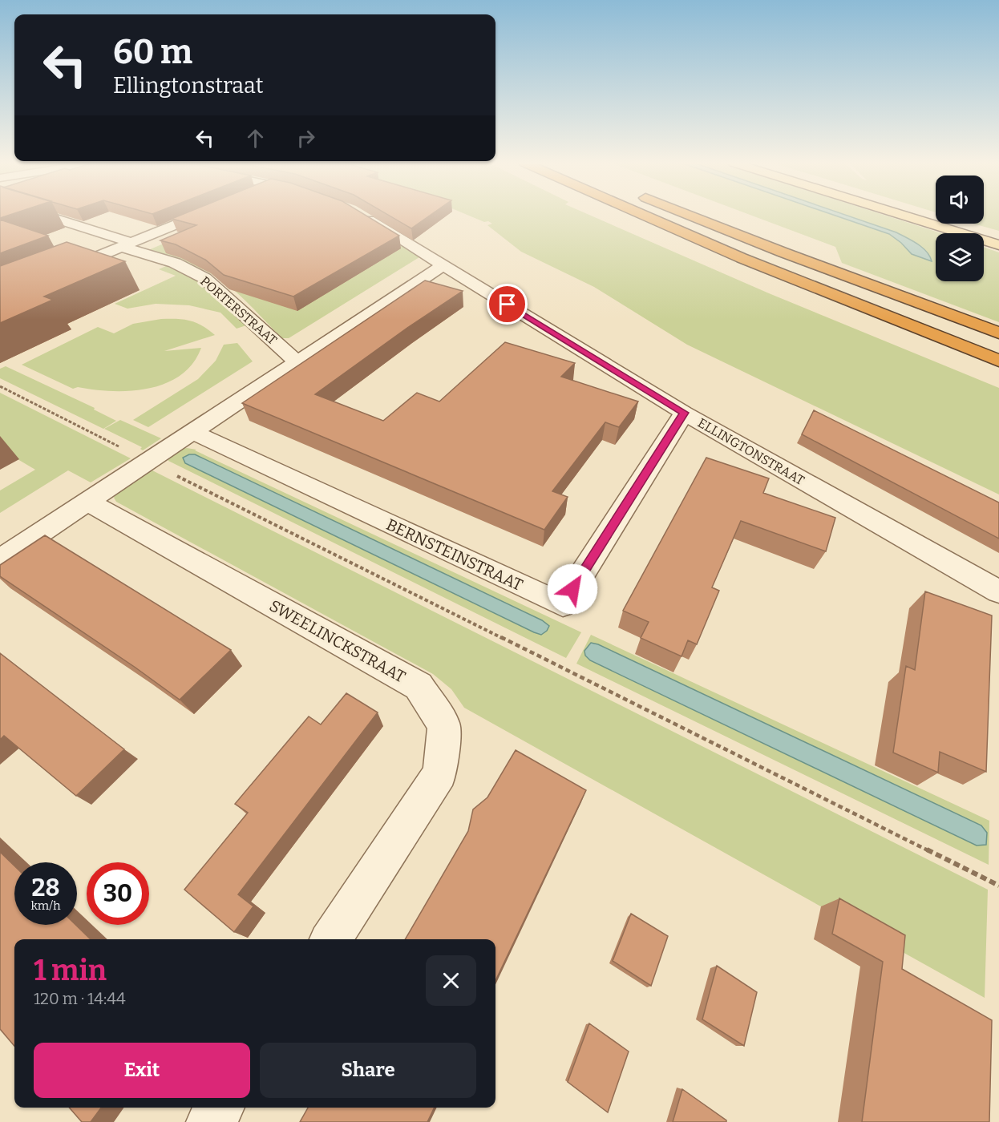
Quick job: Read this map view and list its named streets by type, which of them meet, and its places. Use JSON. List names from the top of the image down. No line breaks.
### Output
{"streets":{"street":["PORTERSTRAAT","ELLINGTONSTRAAT","BERNSTEINSTRAAT","SWEELINCKSTRAAT"]},"crossings":[["ELLINGTONSTRAAT","BERNSTEINSTRAAT"]],"page":{"turn":["60 m","Ellingtonstraat"],"speed":"28 km/h","limit":"30","heading":["1 min","120 m · 14:44"],"buttons":["Exit","Share"]}}
